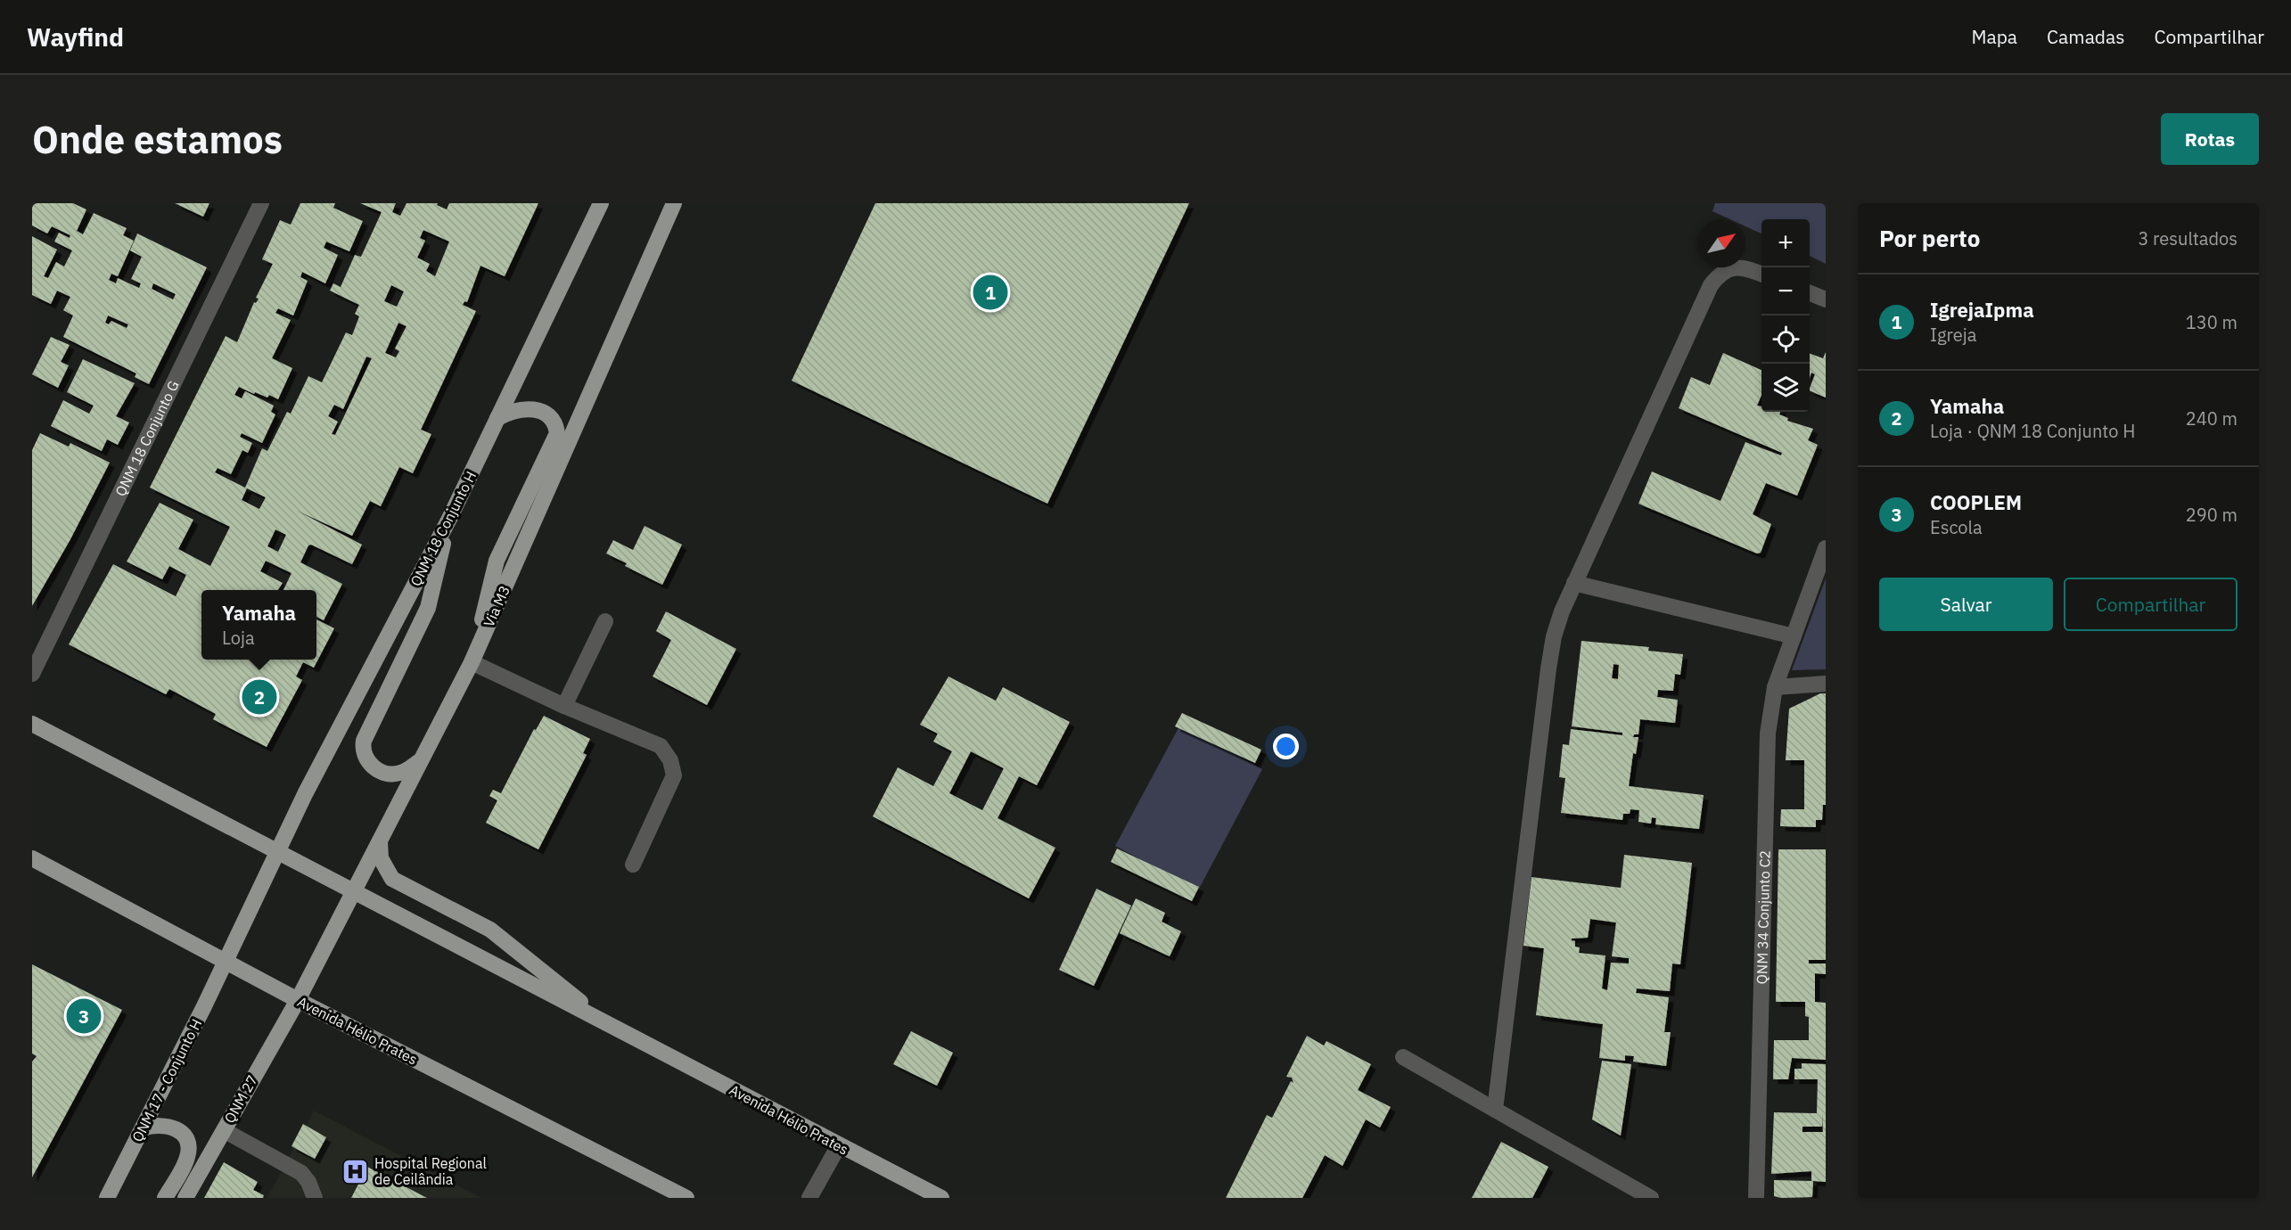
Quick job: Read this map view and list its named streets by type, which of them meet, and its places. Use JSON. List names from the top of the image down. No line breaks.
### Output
{"streets":{"main road":["QNM 18 Conjunto H","Via M3","Avenida Hélio Prates","QNM 17 - Conjunto H","QNM 27"],"street":["QNM 18 Conjunto G","QNM 34 Conjunto C2"]},"crossings":[["QNM 18 Conjunto H","Avenida Hélio Prates"],["Via M3","Avenida Hélio Prates"],["Via M3","QNM 27"],["Avenida Hélio Prates","QNM 17 - Conjunto H"],["Avenida Hélio Prates","QNM 27"]],"places":{"hospital":["Hospital Regional de Ceilândia"]},"north":"top right","page":{"header":"Wayfind","nav":["Mapa","Camadas","Compartilhar"],"buttons":["Rotas",["Salvar","Compartilhar"]],"title":"Onde estamos","heading":["Por perto","3 resultados"],"map_buttons":["+","−"],"pins":["1","2","3"],"list":[{"mark":"1","name":"IgrejaIpma","note":"Igreja","value":"130 m"},{"mark":"2","name":"Yamaha","note":"Loja · QNM 18 Conjunto H","value":"240 m"},{"mark":"3","name":"COOPLEM","note":"Escola","value":"290 m"}],"popup":["Yamaha","Loja"]}}
